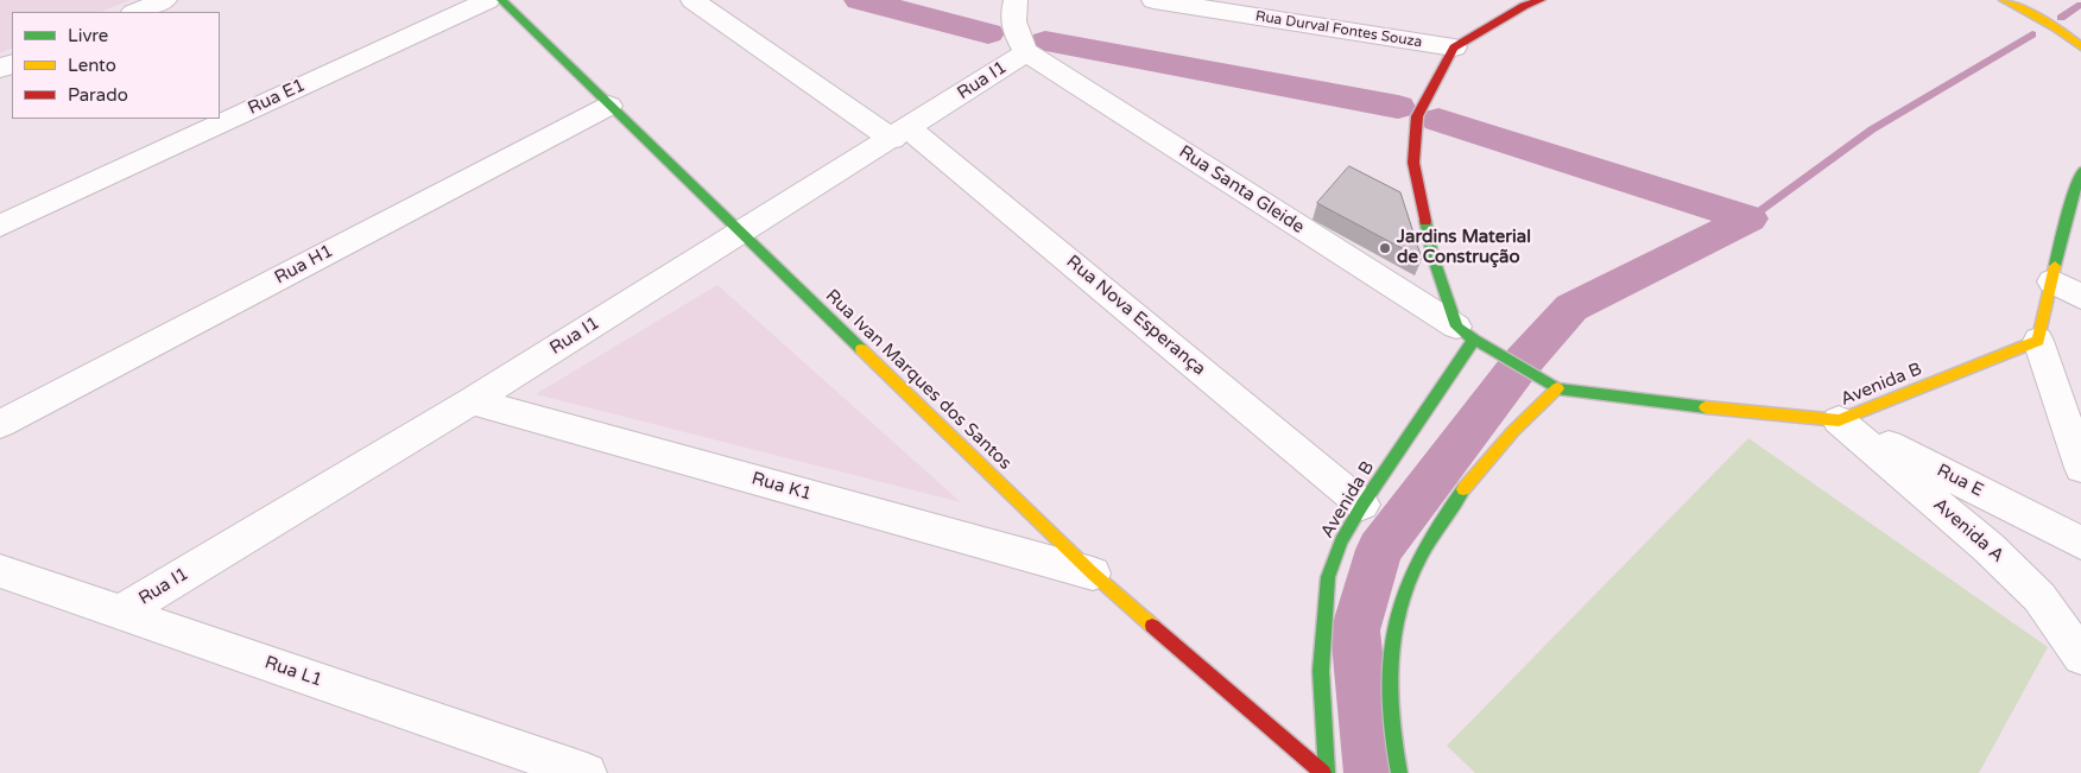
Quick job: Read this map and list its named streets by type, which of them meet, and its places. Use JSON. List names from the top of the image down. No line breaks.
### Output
{"streets":{"street":["Rua Durval Fontes Souza","Rua I1","Rua E1","Rua Santa Gleide","Rua H1","Rua Nova Esperança","Rua Ivan Marques dos Santos","Avenida B","Rua E","Rua K1","Avenida A","Rua L1"]},"crossings":[["Rua I1","Rua Santa Gleide"],["Rua I1","Rua Nova Esperança"],["Rua I1","Rua Ivan Marques dos Santos"],["Rua I1","Rua K1"],["Rua I1","Rua L1"],["Rua Santa Gleide","Avenida B"],["Rua H1","Rua Ivan Marques dos Santos"],["Rua Nova Esperança","Avenida B"],["Rua Ivan Marques dos Santos","Avenida B"],["Rua Ivan Marques dos Santos","Rua K1"],["Avenida B","Rua E"],["Avenida B","Avenida A"],["Rua E","Avenida A"]],"places":["Jardins Material de Construção"],"legend":["Livre","Lento","Parado"]}
